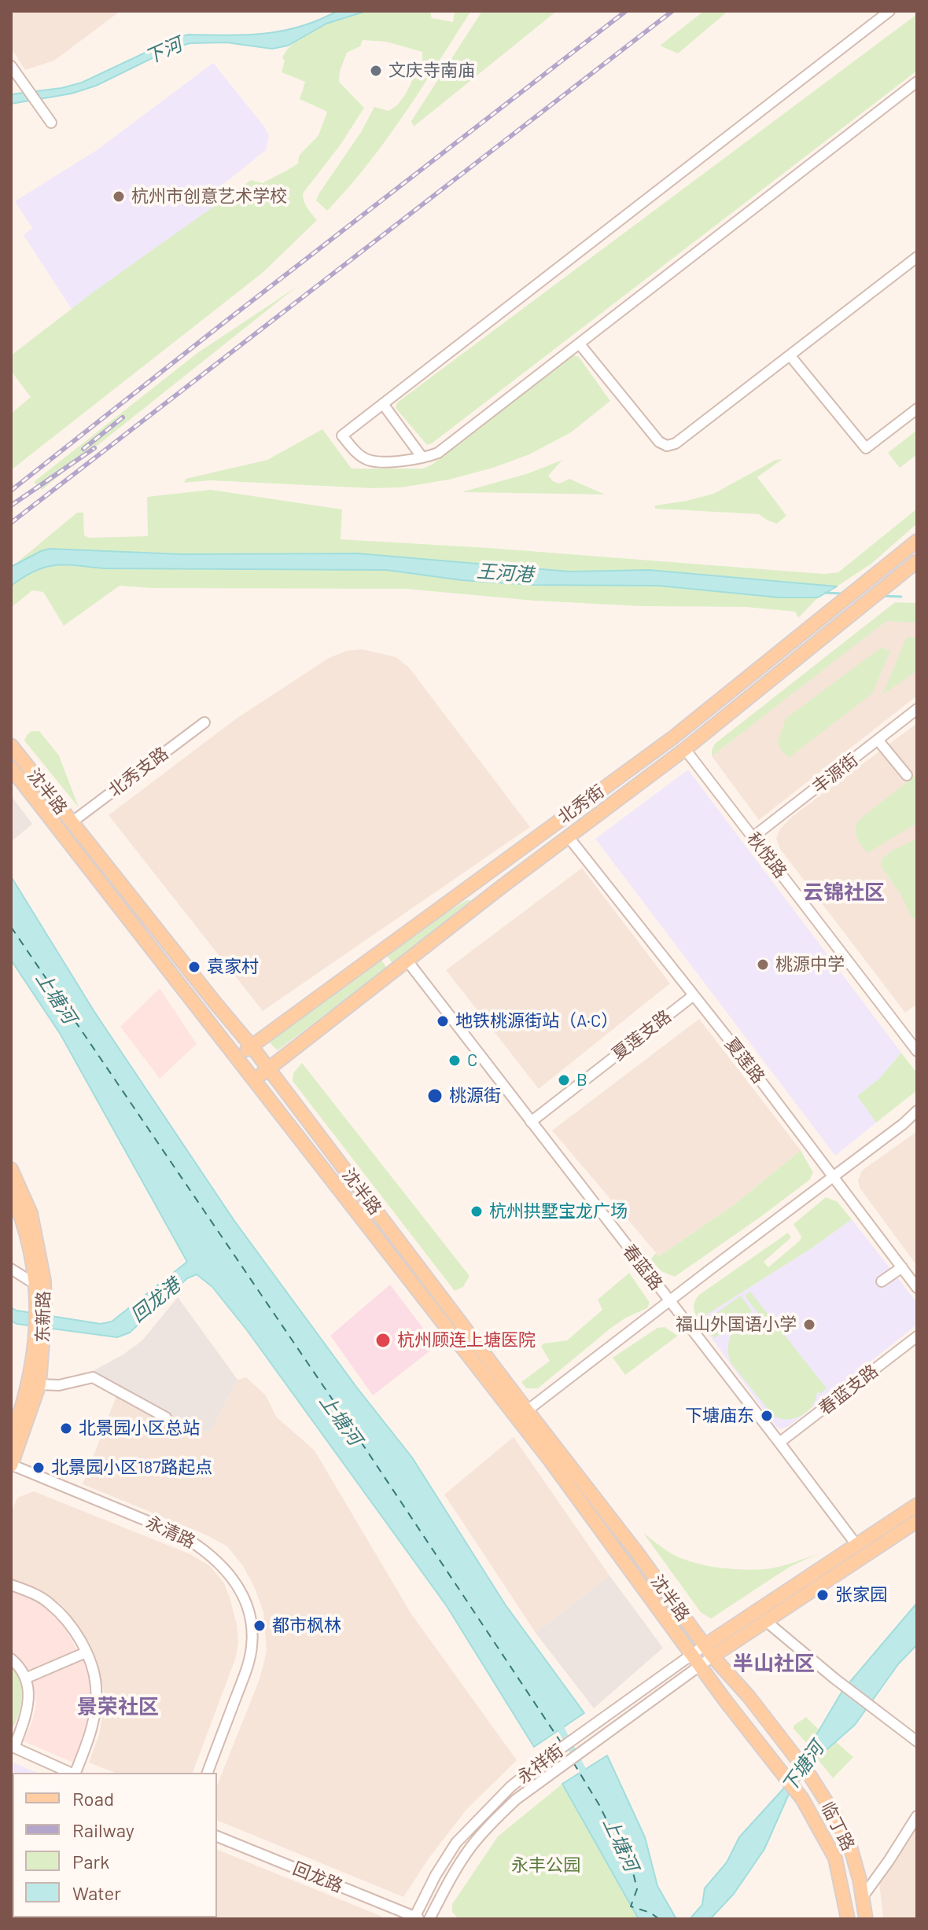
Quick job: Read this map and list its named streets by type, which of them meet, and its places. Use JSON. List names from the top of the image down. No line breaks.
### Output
{"streets":{"main road":["沈半路","北秀街","东新路","临丁路"],"street":["北秀支路","丰源街","秋悦路","夏莲支路","夏莲路","春蓝路","春蓝支路","永清路","永祥街","回龙路"]},"crossings":[["北秀支路","沈半路"],["丰源街","秋悦路"],["沈半路","北秀街"],["沈半路","永祥街"],["沈半路","临丁路"],["北秀街","秋悦路"],["北秀街","夏莲路"],["北秀街","春蓝路"],["夏莲支路","夏莲路"],["夏莲支路","春蓝路"],["春蓝路","春蓝支路"],["东新路","永清路"],["永祥街","临丁路"],["永祥街","回龙路"]],"districts":["云锦社区","半山社区","景荣社区"],"water":["下河","王河港","上塘河","回龙港","下塘河"],"parks":["永丰公园"],"places":["文庆寺南庙","杭州市创意艺术学校","桃源中学","袁家村","地铁桃源街站（A·C）","C","B","桃源街","杭州拱墅宝龙广场","福山外国语小学","杭州顾连上塘医院","下塘庙东","北景园小区总站","北景园小区187路起点","张家园","都市枫林"],"legend":["Road","Railway","Park","Water"]}
